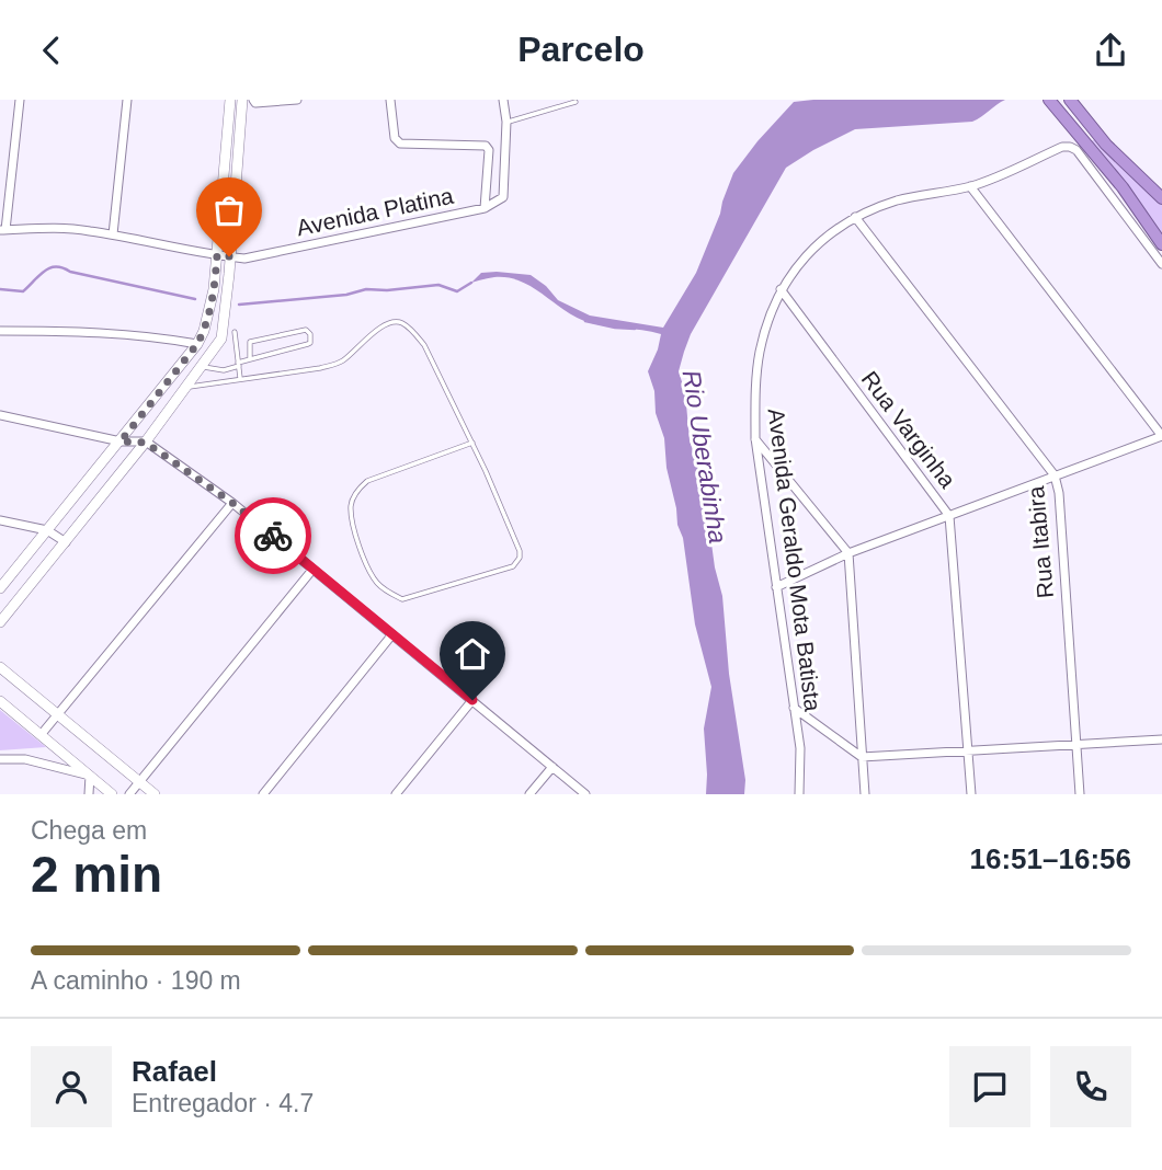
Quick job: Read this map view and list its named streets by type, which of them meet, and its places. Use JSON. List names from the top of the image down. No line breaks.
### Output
{"streets":{"street":["Avenida Platina","Rua Varginha","Rua Itabira","Avenida Geraldo Mota Batista"]},"crossings":[["Rua Varginha","Avenida Geraldo Mota Batista"],["Rua Itabira","Avenida Geraldo Mota Batista"]],"water":["Rio Uberabinha"],"page":{"header":"Parcelo","heading":["2 min","Chega em","16:51–16:56"],"panel":["Rafael","Entregador · 4.7"],"bar":"A caminho · 190 m"}}
